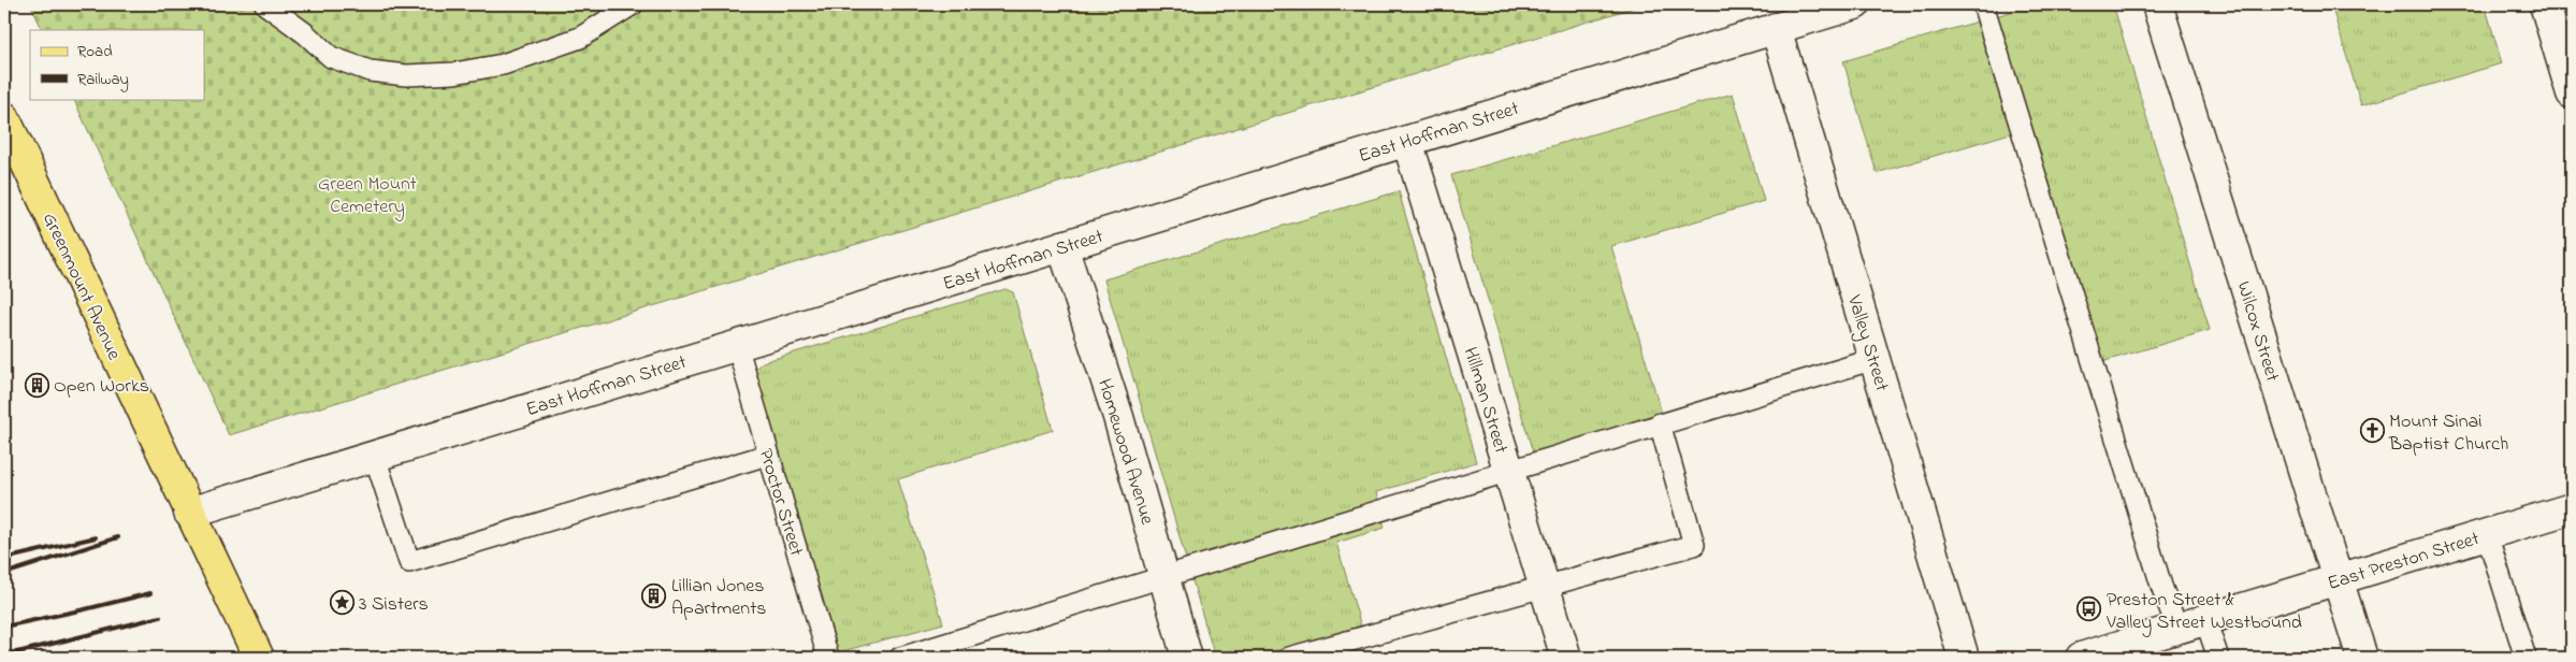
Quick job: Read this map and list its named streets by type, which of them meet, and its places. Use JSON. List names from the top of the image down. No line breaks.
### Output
{"streets":{"main road":["Greenmount Avenue"],"street":["East Hoffman Street","Wilcox Street","Valley Street","Hillman Street","Homewood Avenue","East Preston Street"],"lane":["Proctor Street"]},"crossings":[["East Hoffman Street","Greenmount Avenue"],["East Hoffman Street","Valley Street"],["East Hoffman Street","Hillman Street"],["East Hoffman Street","Homewood Avenue"],["East Hoffman Street","Proctor Street"],["Wilcox Street","East Preston Street"]],"parks":["Green Mount Cemetery"],"places":{"building":["Open Works","Lillian Jones Apartments"],"church":["Mount Sinai Baptist Church"],"place":["3 Sisters"],"bus stop":["Preston Street & Valley Street Westbound"]},"legend":["Road","Railway"]}
